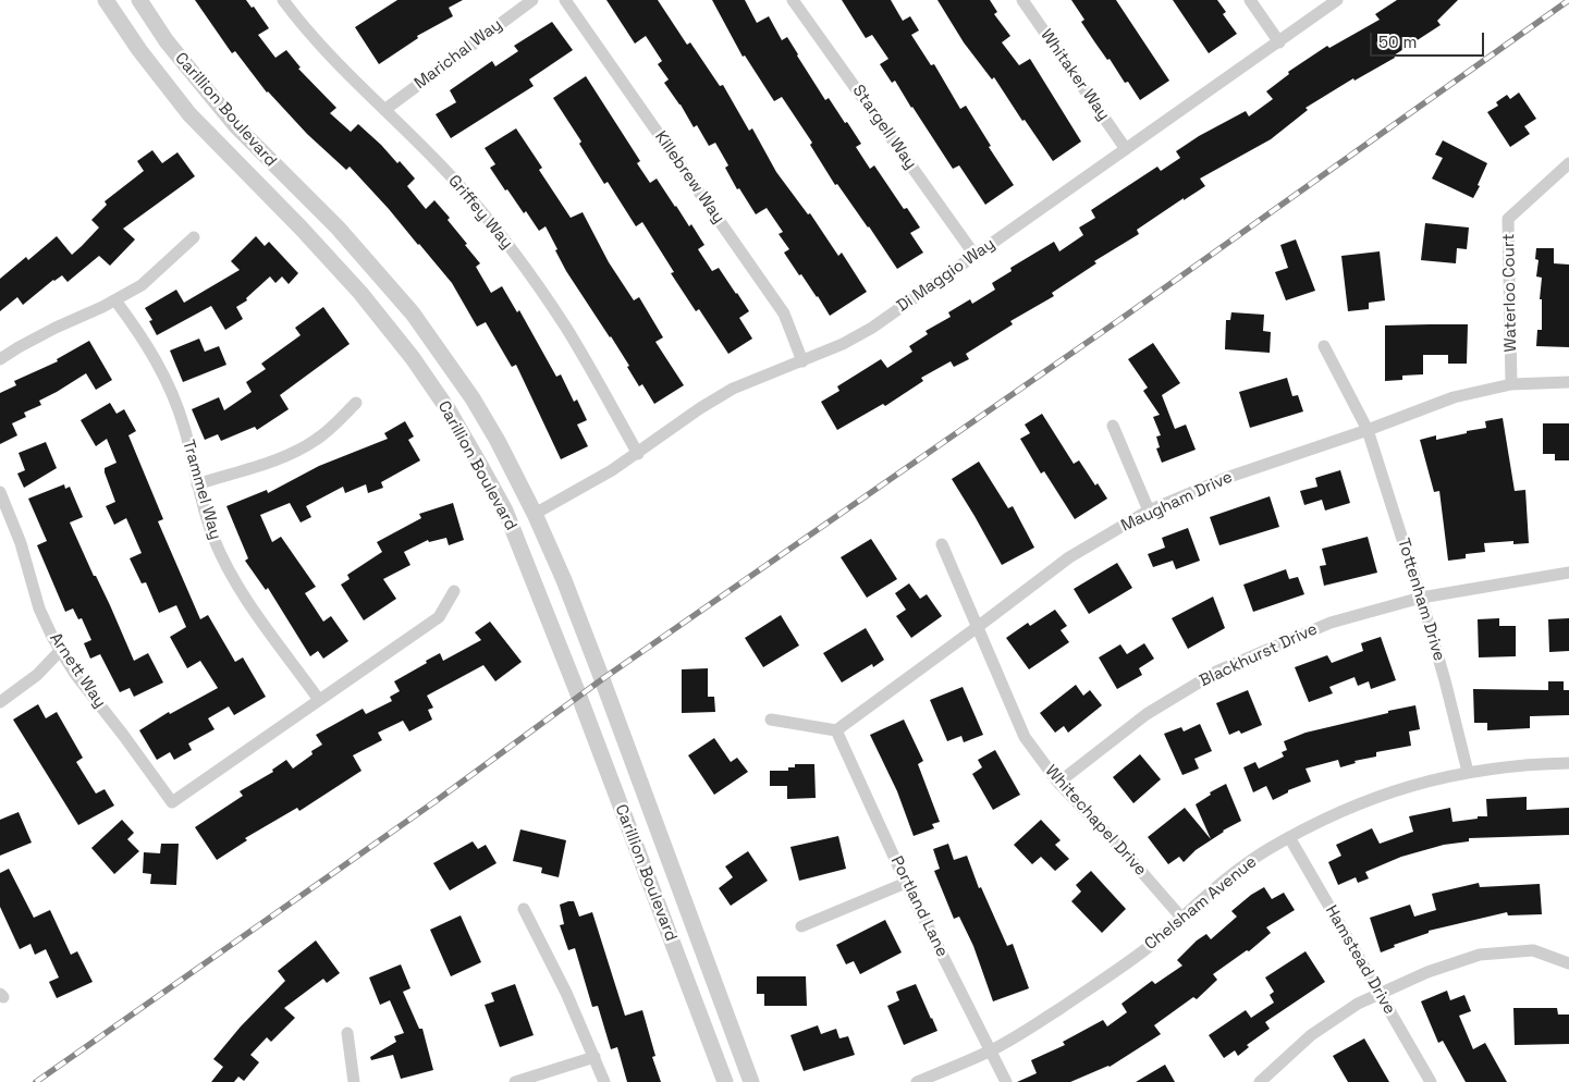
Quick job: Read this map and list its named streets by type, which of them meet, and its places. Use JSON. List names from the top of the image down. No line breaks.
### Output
{"streets":{"street":["Marichal Way","Whitaker Way","Carillion Boulevard","Stargell Way","Killebrew Way","Griffey Way","Di Maggio Way","Waterloo Court","Trammel Way","Maugham Drive","Tottenham Drive","Blackhurst Drive","Arnett Way","Whitechapel Drive","Chelsham Avenue","Portland Lane","Hamstead Drive"]},"crossings":[["Marichal Way","Griffey Way"],["Whitaker Way","Di Maggio Way"],["Carillion Boulevard","Di Maggio Way"],["Stargell Way","Di Maggio Way"],["Killebrew Way","Di Maggio Way"],["Griffey Way","Di Maggio Way"],["Waterloo Court","Maugham Drive"],["Trammel Way","Arnett Way"],["Maugham Drive","Tottenham Drive"],["Maugham Drive","Whitechapel Drive"],["Maugham Drive","Portland Lane"],["Tottenham Drive","Blackhurst Drive"],["Tottenham Drive","Chelsham Avenue"],["Blackhurst Drive","Whitechapel Drive"],["Whitechapel Drive","Chelsham Avenue"],["Chelsham Avenue","Portland Lane"],["Chelsham Avenue","Hamstead Drive"]],"scale_bar":"50 m"}
